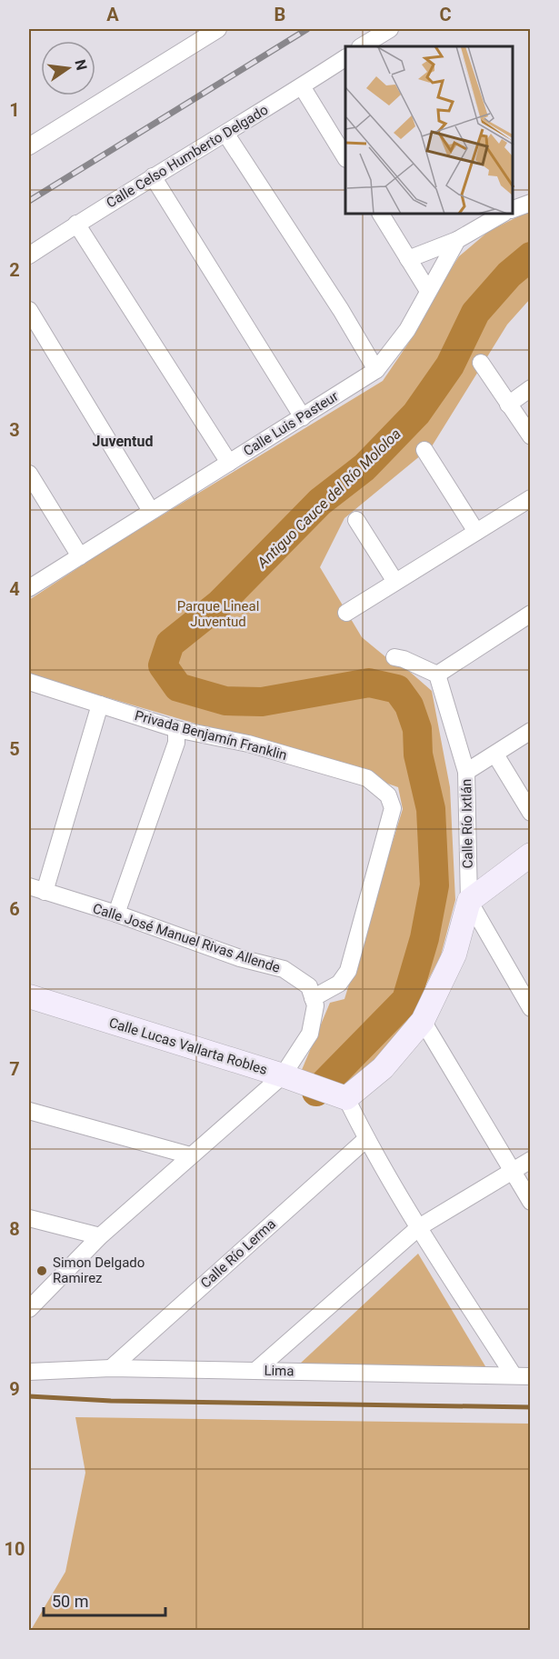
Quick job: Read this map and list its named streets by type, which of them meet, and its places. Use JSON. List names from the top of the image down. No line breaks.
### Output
{"streets":{"street":["Calle Celso Humberto Delgado","Calle Luis Pasteur","Privada Benjamín Franklin","Calle Río Ixtlán","Calle José Manuel Rivas Allende","Calle Lucas Vallarta Robles","Calle Río Lerma","Lima"]},"crossings":[["Privada Benjamín Franklin","Calle José Manuel Rivas Allende"],["Calle Río Lerma","Lima"]],"districts":["Juventud"],"water":["Antiguo Cauce del Río Mololoa"],"parks":["Parque Lineal Juventud"],"places":["Simon Delgado Ramirez"],"scale_bar":"50 m","north":"right","grid":{"columns":["A","B","C"],"rows":["1","2","3","4","5","6","7","8","9","10"]}}
